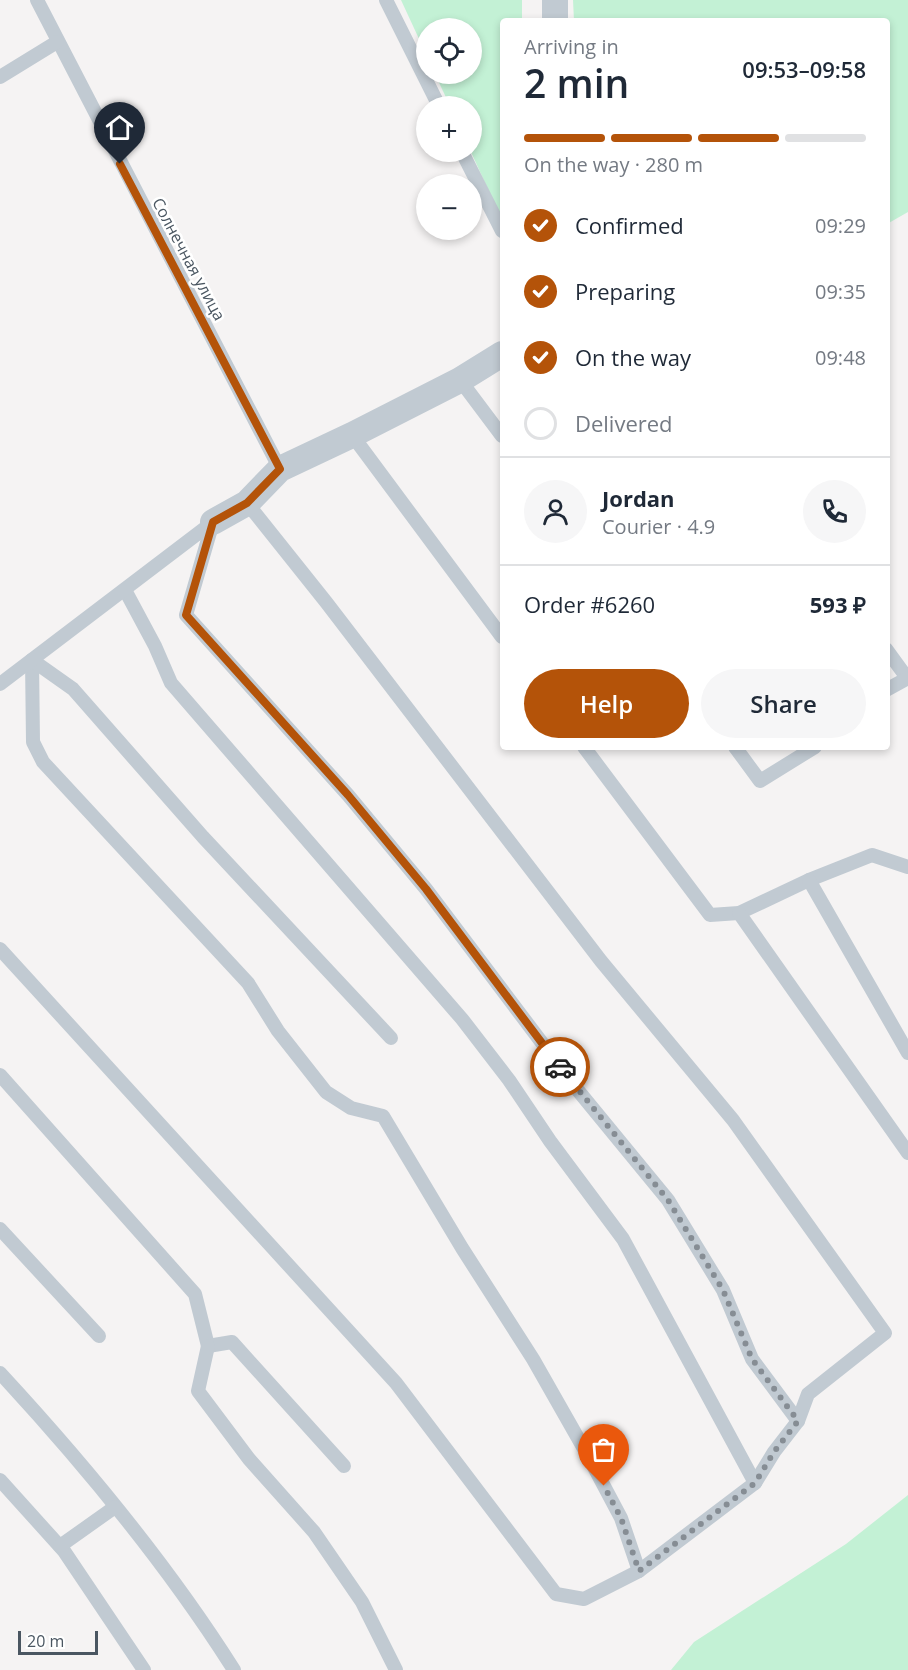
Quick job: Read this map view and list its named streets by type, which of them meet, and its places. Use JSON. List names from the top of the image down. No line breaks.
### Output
{"streets":{"lane":["Солнечная улица"]},"scale_bar":"20 m","page":{"map_buttons":["+","−"],"heading":["2 min","Arriving in","09:53–09:58"],"panel":["Jordan","Courier · 4.9","Order #6260","593 ₽"],"bar":"On the way · 280 m","list":[["Confirmed","09:29"],["Preparing","09:35"],["On the way","09:48"],"Delivered"],"buttons":["Help","Share"],"scale":"20 m"}}
